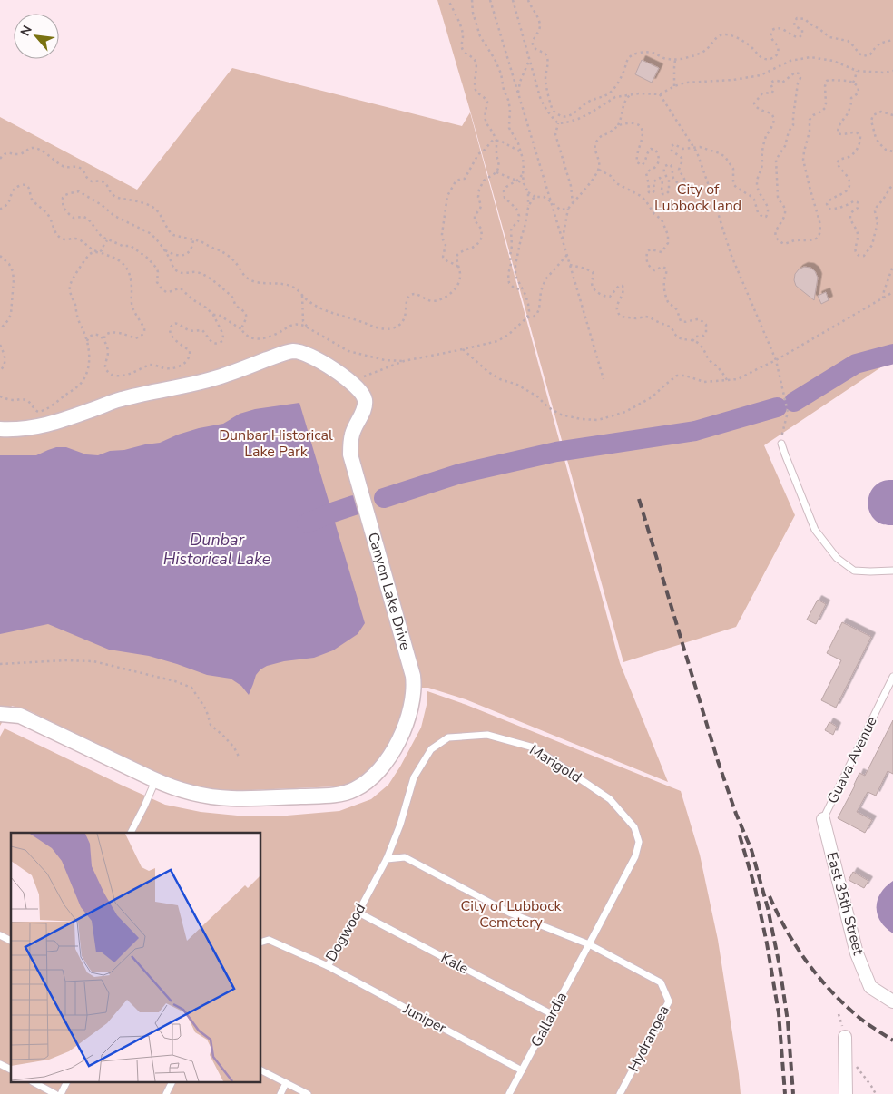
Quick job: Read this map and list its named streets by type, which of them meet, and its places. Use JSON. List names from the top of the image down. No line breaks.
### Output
{"streets":{"street":["Canyon Lake Drive","East 35th Street"],"lane":["Guava Avenue","Marigold","Dogwood","Kale","Juniper","Gallardia","Hydrangea"]},"crossings":[["Guava Avenue","East 35th Street"],["Marigold","Dogwood"],["Marigold","Gallardia"],["Dogwood","Kale"],["Dogwood","Juniper"],["Kale","Gallardia"],["Juniper","Gallardia"],["Gallardia","Hydrangea"]],"water":["Dunbar Historical Lake"],"parks":["City of Lubbock land","Dunbar Historical Lake Park","City of Lubbock Cemetery"],"north":"top left"}
